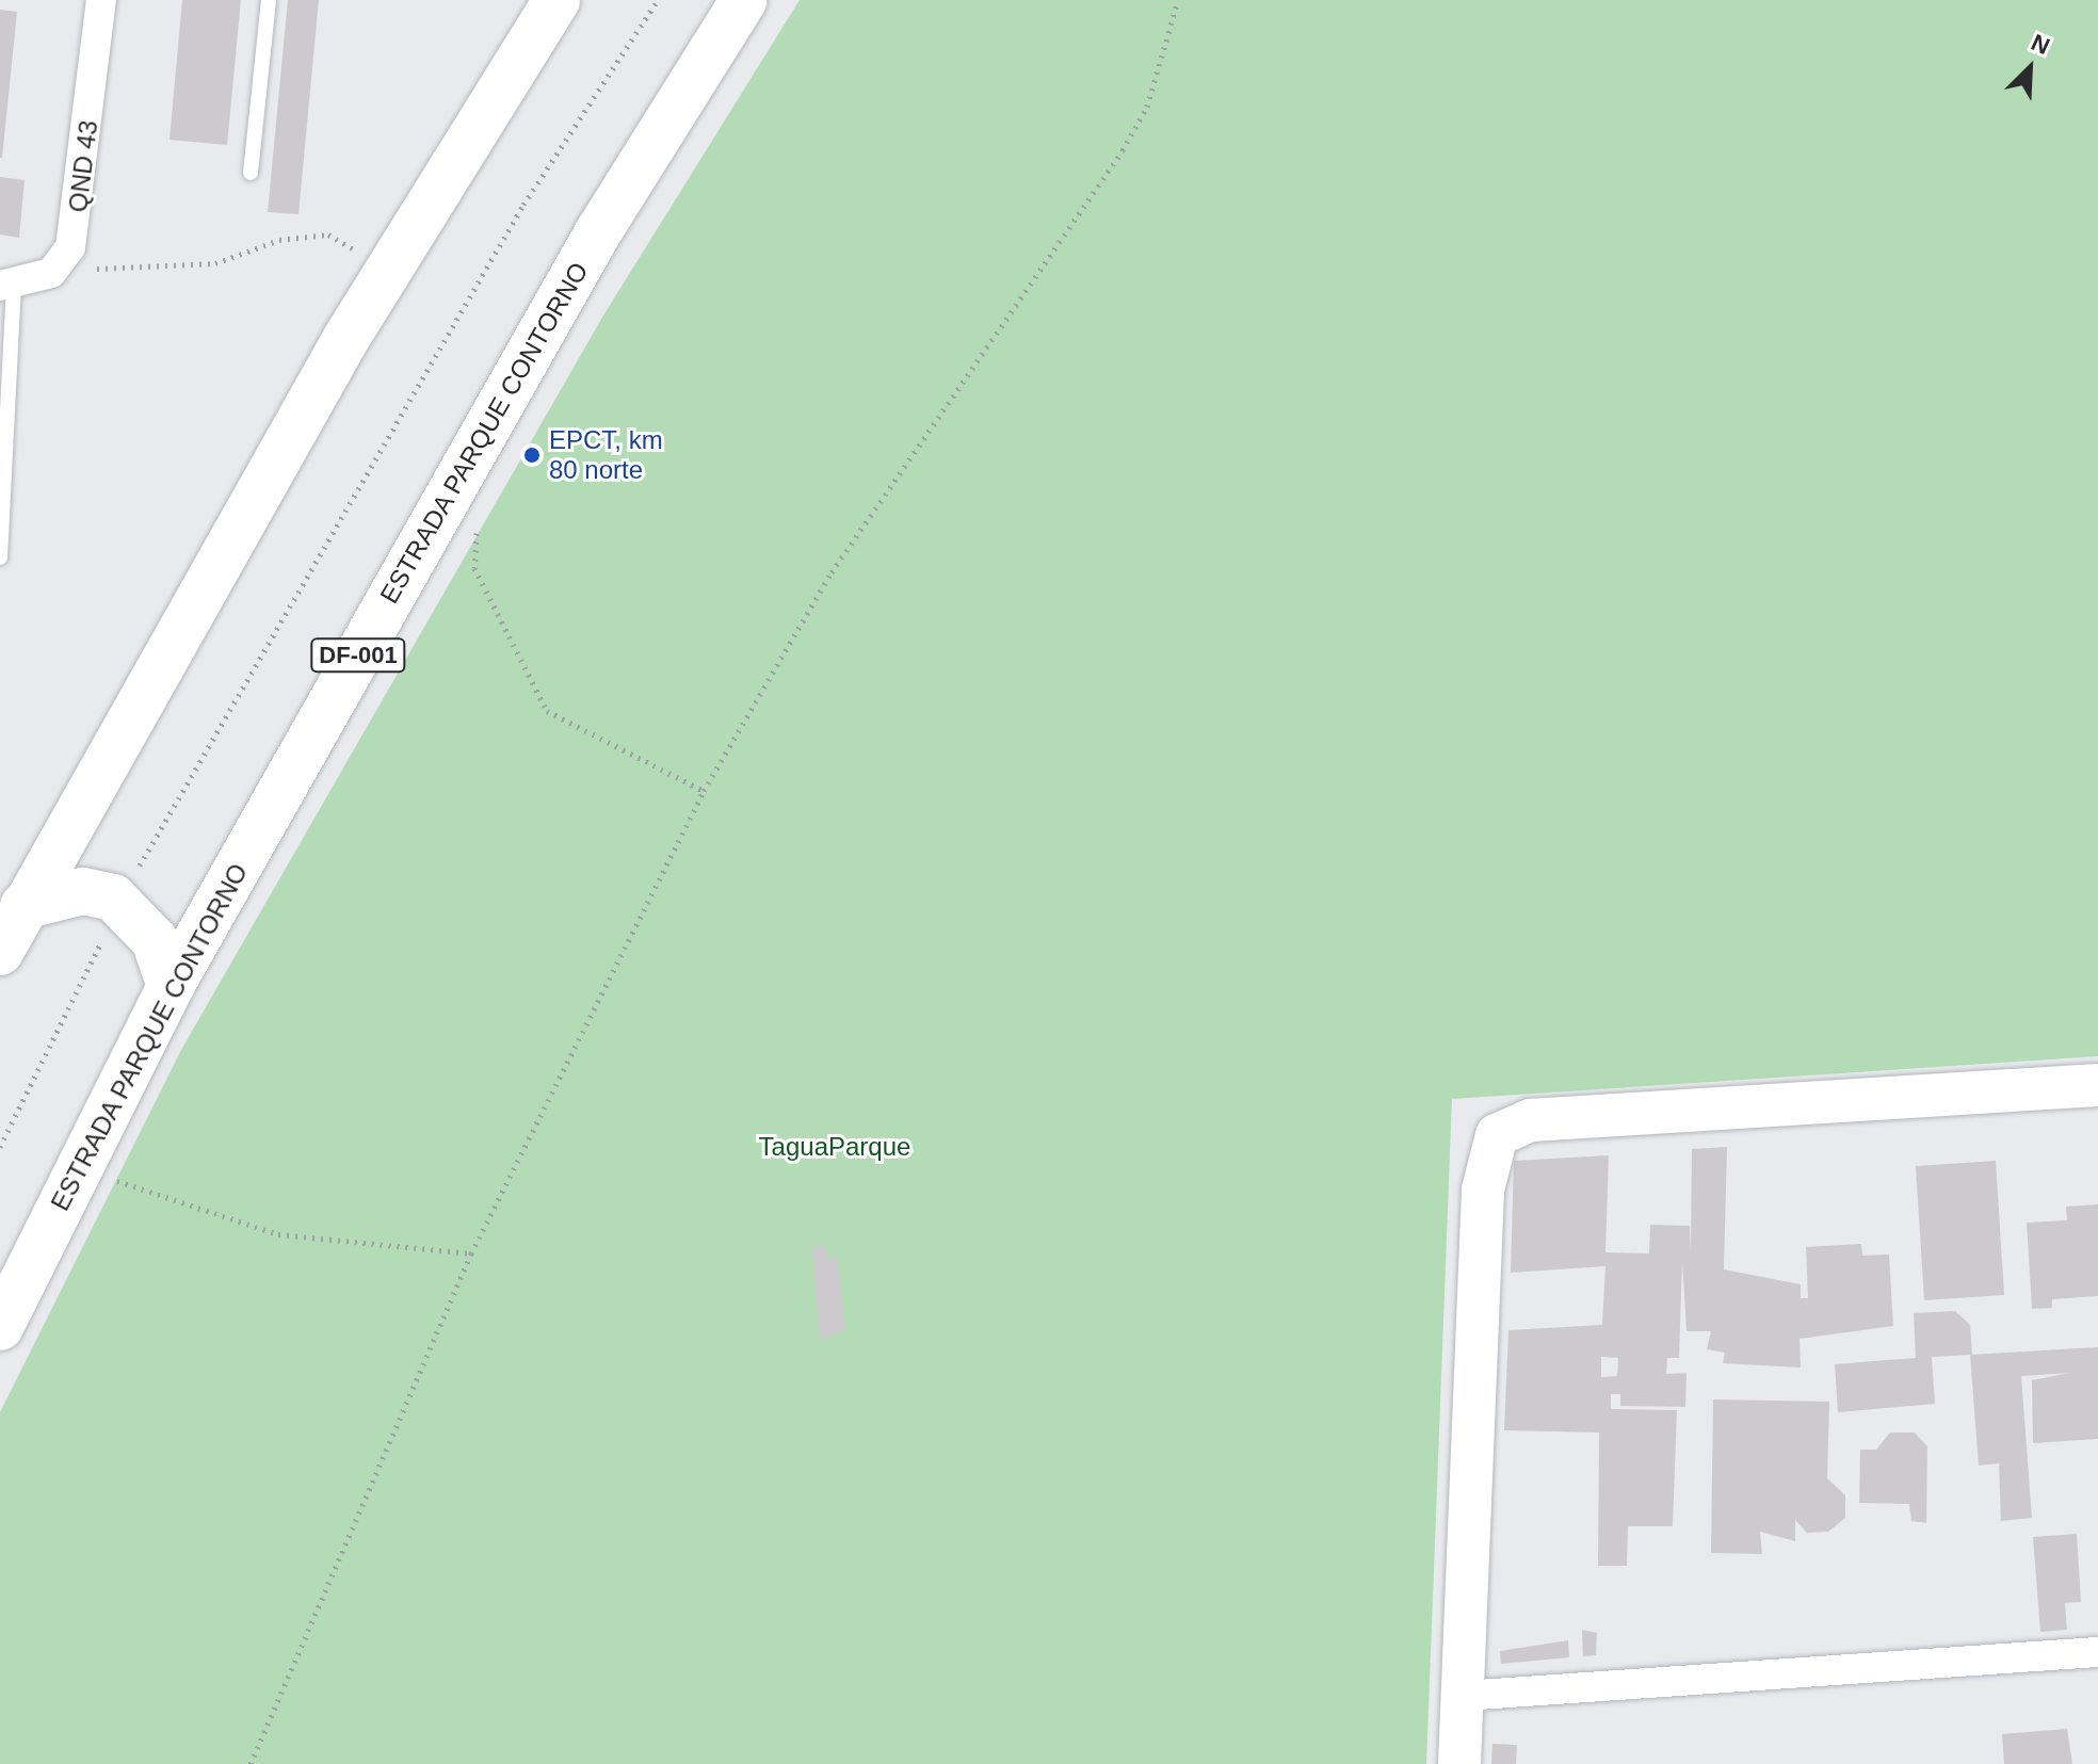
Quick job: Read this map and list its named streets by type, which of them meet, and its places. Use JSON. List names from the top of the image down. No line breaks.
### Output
{"streets":{"highway":["ESTRADA PARQUE CONTORNO","DF-001"],"street":["QND 43"]},"parks":["TaguaParque"],"places":["EPCT, km 80 norte"],"north":"top right"}
